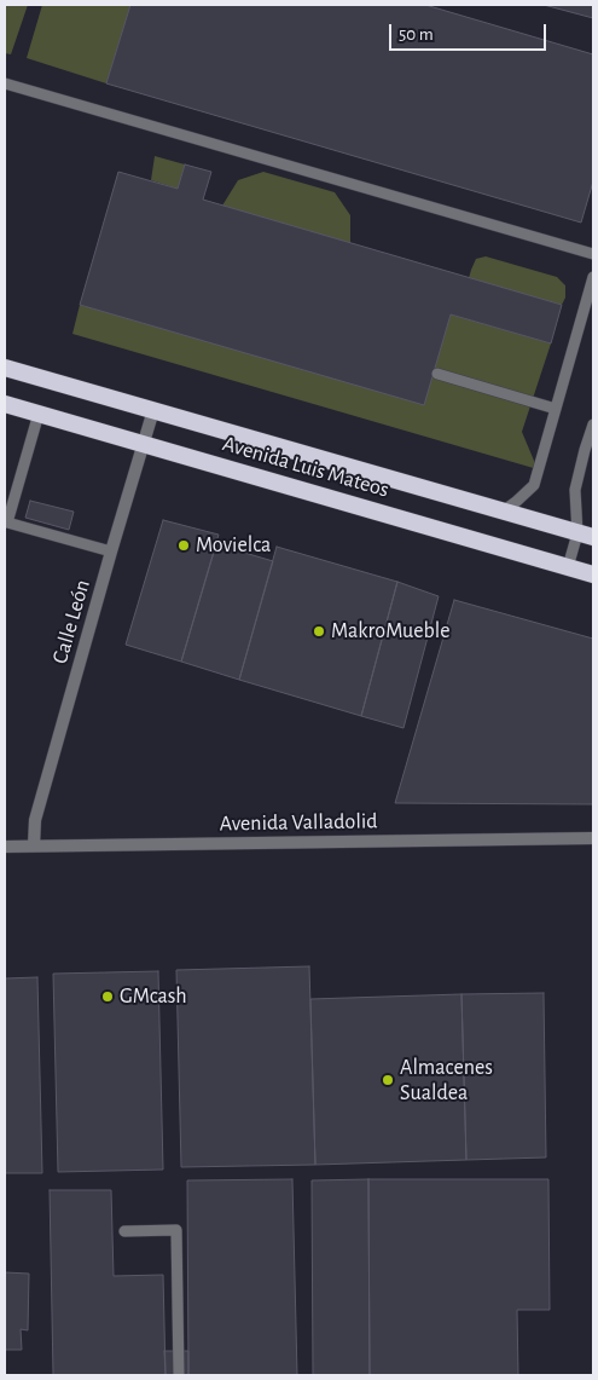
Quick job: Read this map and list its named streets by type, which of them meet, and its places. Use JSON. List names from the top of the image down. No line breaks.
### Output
{"streets":{"highway":["Avenida Luis Mateos"],"street":["Calle León","Avenida Valladolid"]},"crossings":[["Avenida Luis Mateos","Calle León"],["Calle León","Avenida Valladolid"]],"places":["Movielca","MakroMueble","GMcash","Almacenes Sualdea"],"scale_bar":"50 m"}
